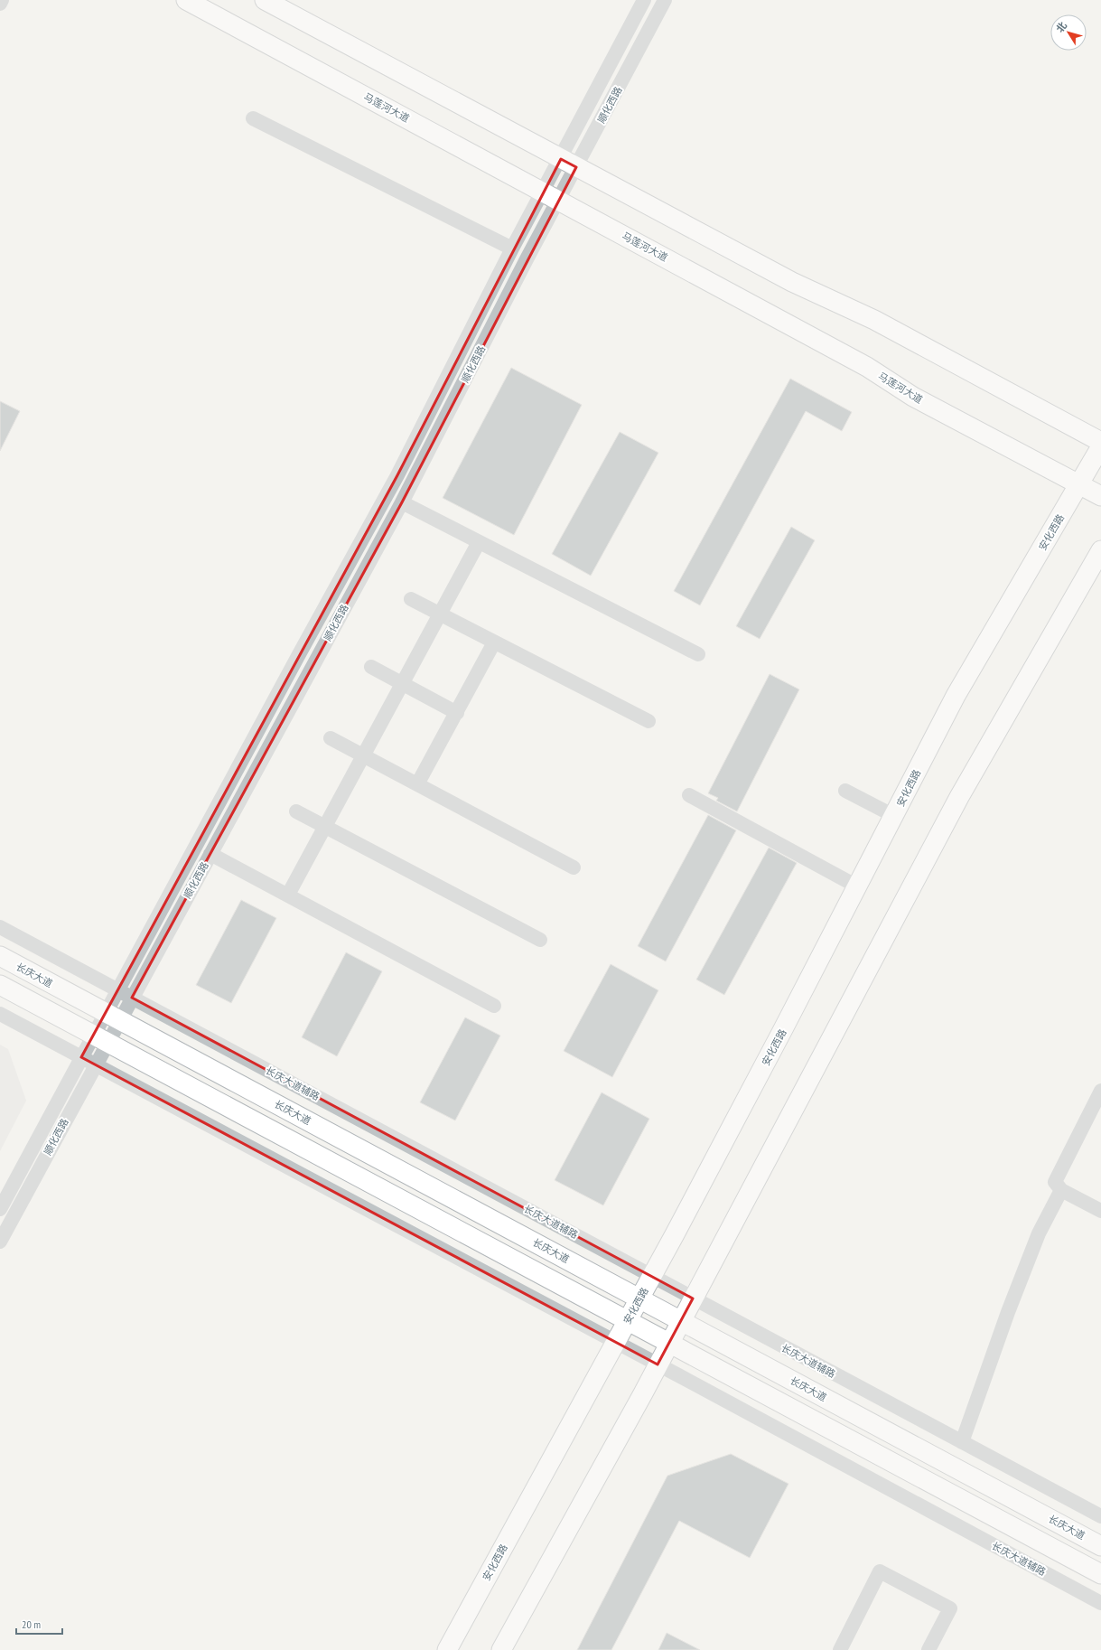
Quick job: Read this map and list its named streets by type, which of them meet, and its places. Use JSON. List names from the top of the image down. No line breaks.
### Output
{"streets":{"main road":["马莲河大道","安化西路","长庆大道"],"street":["顺化西路","长庆大道辅路"]},"crossings":[["顺化西路","马莲河大道"],["顺化西路","长庆大道"],["顺化西路","长庆大道辅路"],["马莲河大道","安化西路"],["安化西路","长庆大道"],["安化西路","长庆大道辅路"]],"scale_bar":"20 m","north":"top left"}
